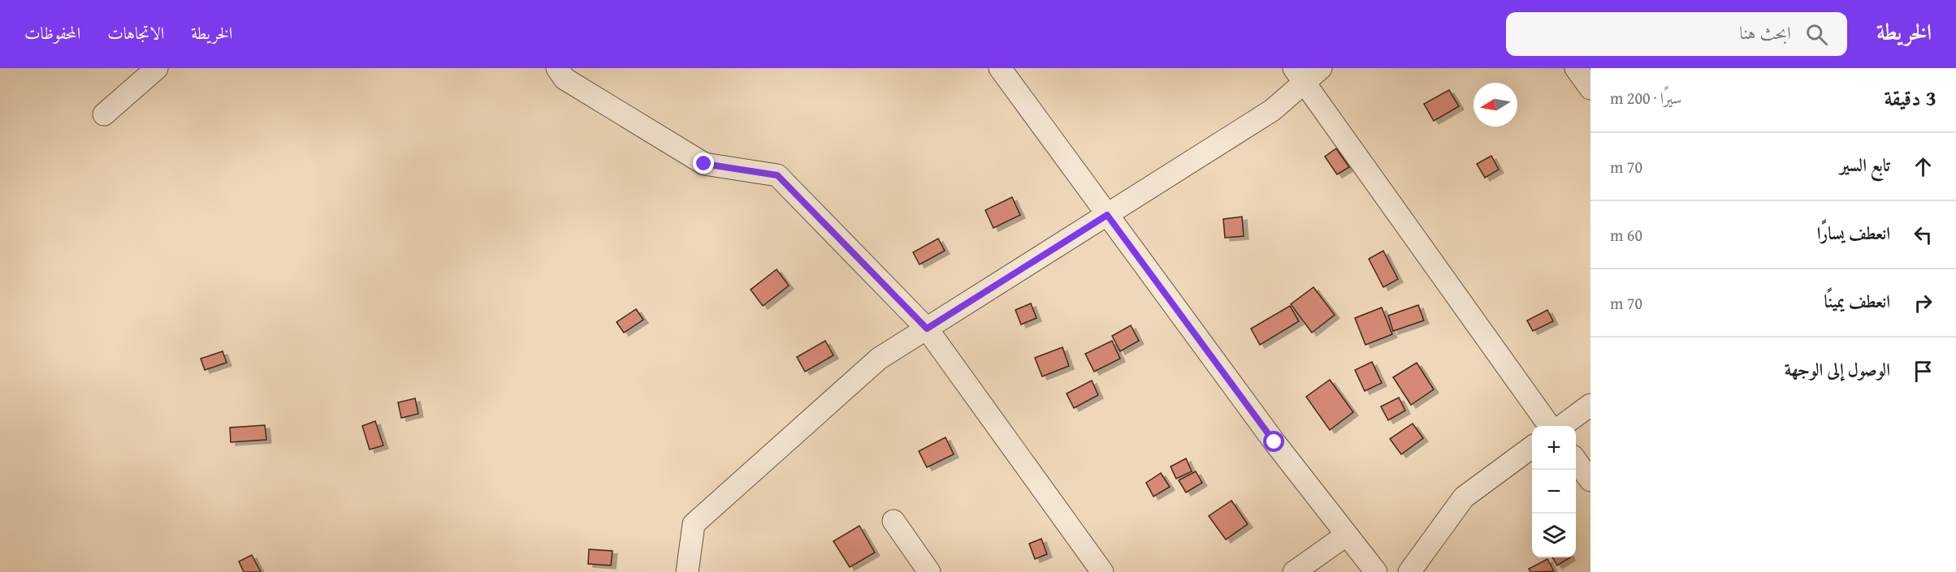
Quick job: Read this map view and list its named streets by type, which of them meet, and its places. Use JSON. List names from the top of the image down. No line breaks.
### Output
{"north":"left","page":{"header":"الخريطة","search":"ابحث هنا","nav":["الخريطة","الاتجاهات","المحفوظات"],"heading":["3 دقيقة","سيرًا · 200 m"],"list":[["تابع السير","70 m"],["انعطف يسارًا","60 m"],["انعطف يمينًا","70 m"],"الوصول إلى الوجهة"],"map_buttons":["+","−"]}}
